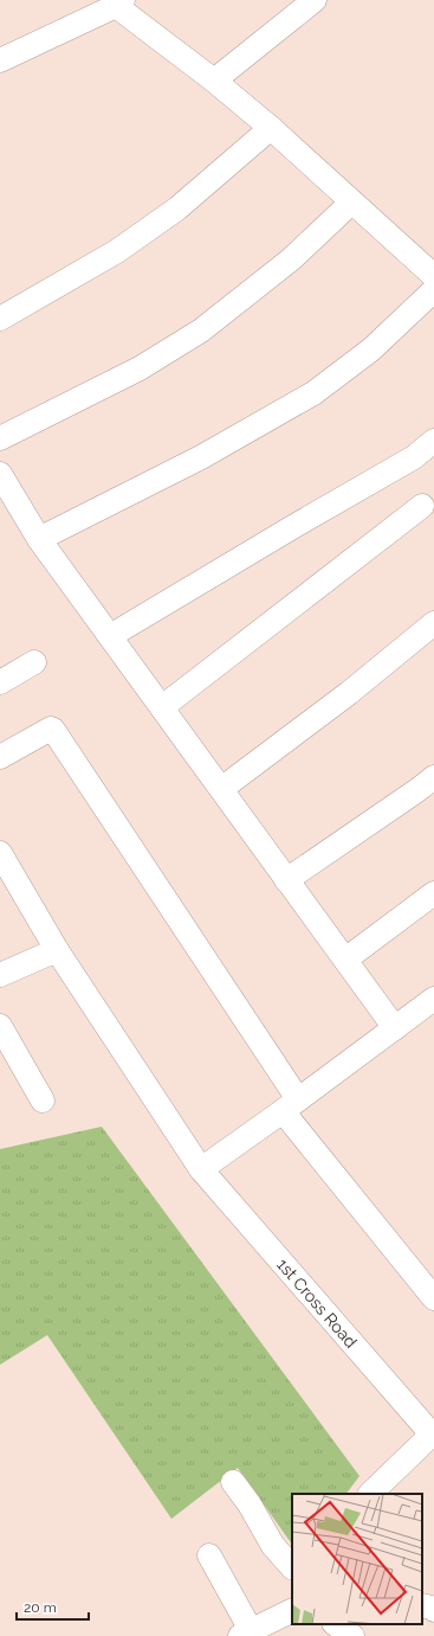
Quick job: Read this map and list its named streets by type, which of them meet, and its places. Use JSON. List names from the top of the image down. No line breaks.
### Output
{"streets":{"street":["1st Cross Road"]},"scale_bar":"20 m"}
